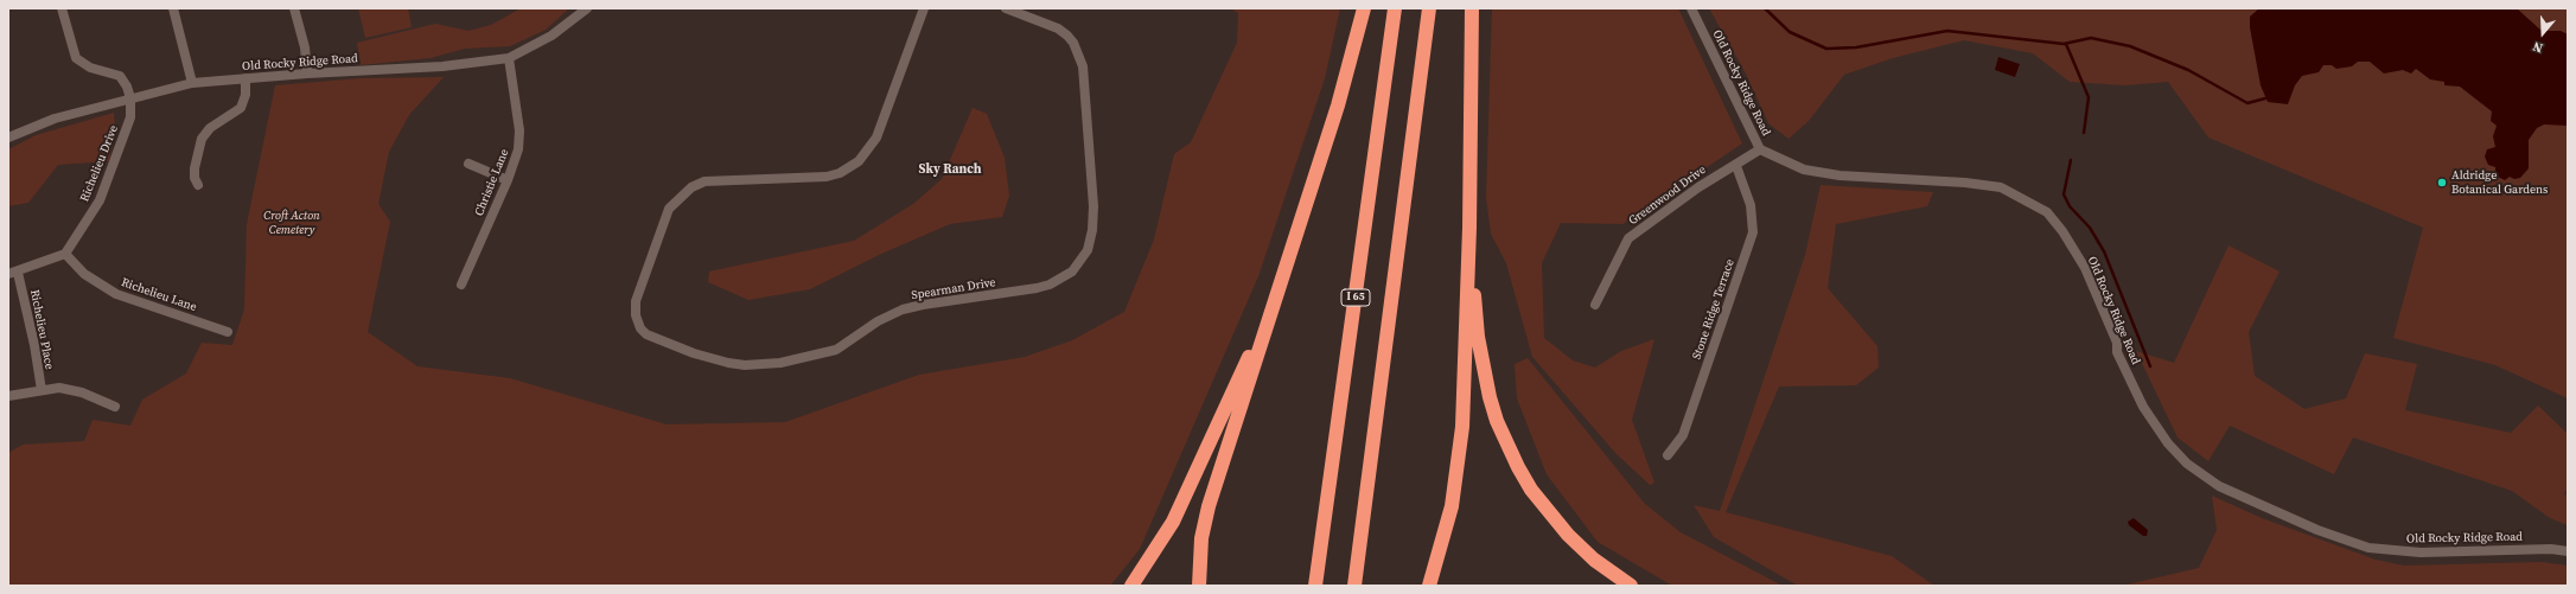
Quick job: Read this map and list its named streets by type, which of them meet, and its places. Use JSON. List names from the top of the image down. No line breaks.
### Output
{"streets":{"highway":["I 65"],"street":["Old Rocky Ridge Road","Richelieu Drive","Christie Lane","Greenwood Drive","Spearman Drive","Richelieu Lane","Stone Ridge Terrace","Richelieu Place"]},"crossings":[["Old Rocky Ridge Road","Richelieu Drive"],["Old Rocky Ridge Road","Christie Lane"],["Old Rocky Ridge Road","Greenwood Drive"],["Richelieu Drive","Richelieu Lane"],["Greenwood Drive","Stone Ridge Terrace"]],"districts":["Sky Ranch"],"parks":["Croft Acton Cemetery"],"places":["Aldridge Botanical Gardens"],"north":"bottom"}
